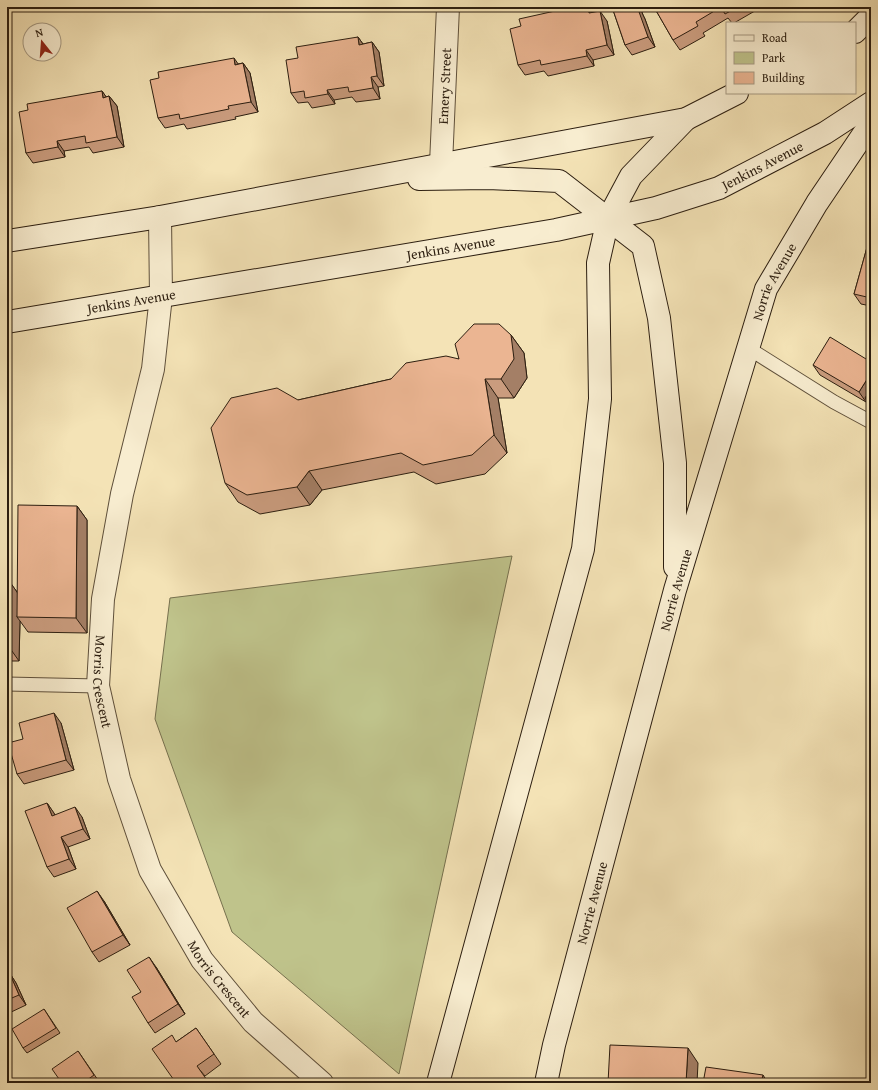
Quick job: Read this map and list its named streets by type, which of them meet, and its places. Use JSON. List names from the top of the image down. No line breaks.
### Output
{"streets":{"main road":["Emery Street","Jenkins Avenue","Norrie Avenue","Morris Crescent"]},"crossings":[["Jenkins Avenue","Morris Crescent"]],"legend":["Road","Park","Building"],"north":"top"}
